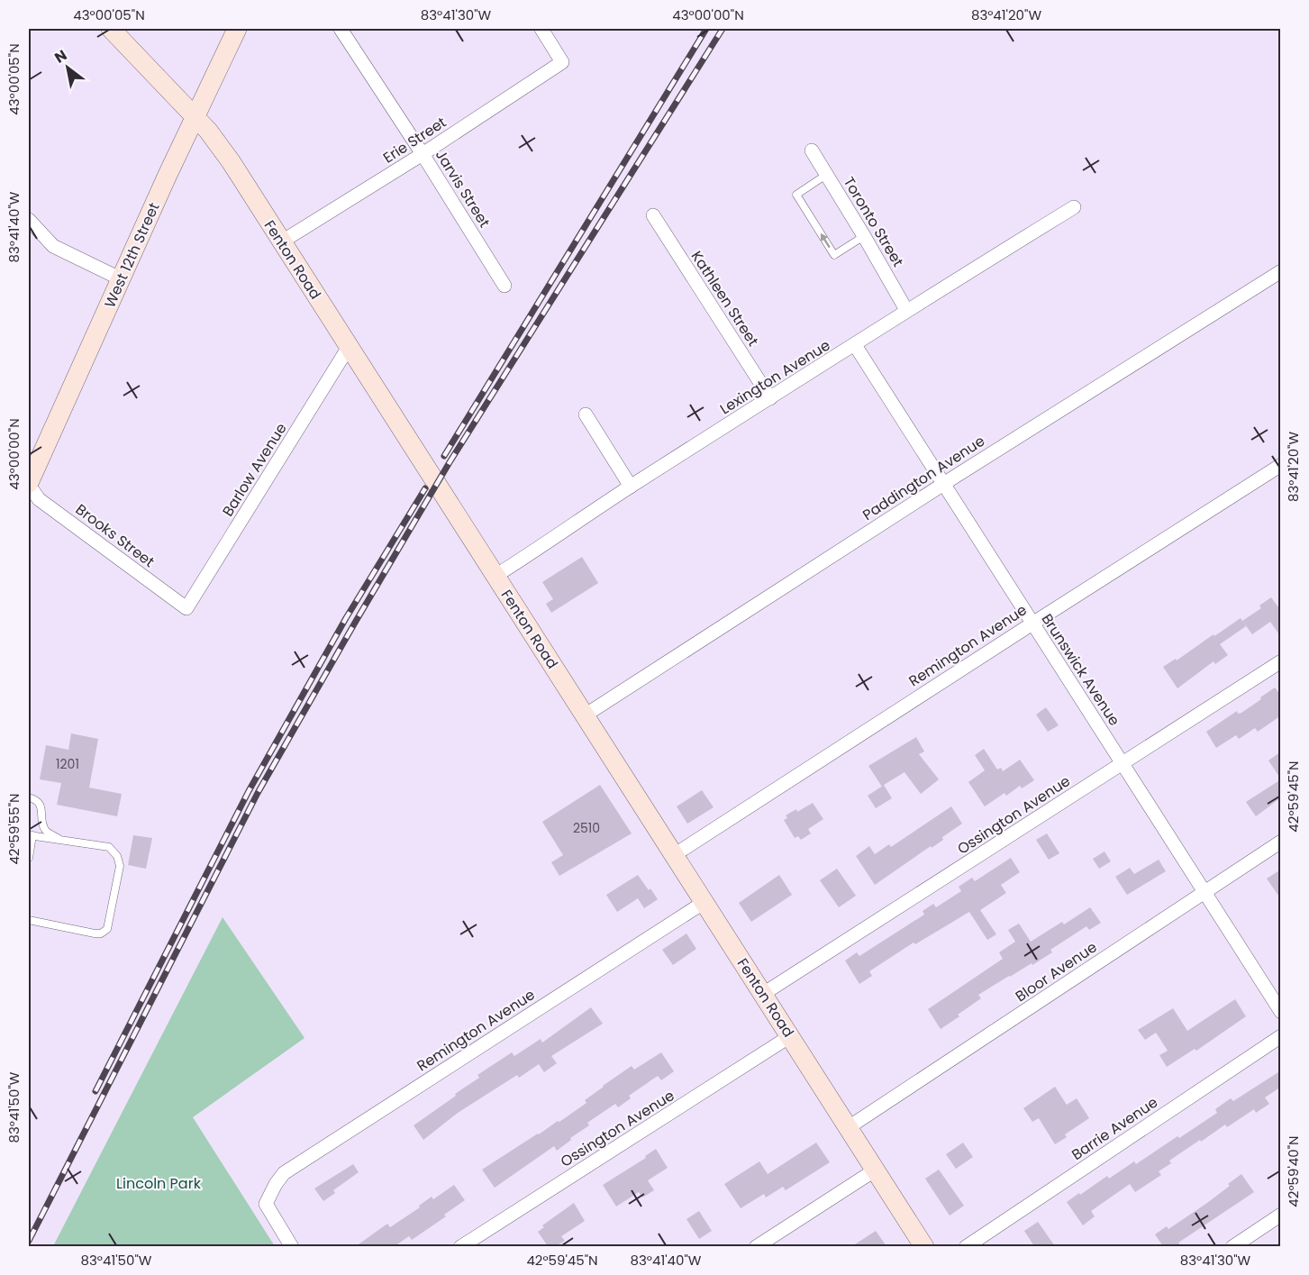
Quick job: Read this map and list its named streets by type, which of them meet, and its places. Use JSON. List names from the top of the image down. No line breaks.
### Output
{"streets":{"street":["Erie Street","Jarvis Street","Toronto Street","West 12th Street","Fenton Road","Kathleen Street","Lexington Avenue","Barlow Avenue","Paddington Avenue","Brooks Street","Remington Avenue","Brunswick Avenue","Ossington Avenue","Bloor Avenue","Barrie Avenue"]},"crossings":[["Erie Street","Jarvis Street"],["Erie Street","Fenton Road"],["Toronto Street","Lexington Avenue"],["West 12th Street","Fenton Road"],["West 12th Street","Brooks Street"],["Fenton Road","Lexington Avenue"],["Fenton Road","Barlow Avenue"],["Fenton Road","Paddington Avenue"],["Fenton Road","Remington Avenue"],["Fenton Road","Ossington Avenue"],["Fenton Road","Bloor Avenue"],["Kathleen Street","Lexington Avenue"],["Lexington Avenue","Brunswick Avenue"],["Barlow Avenue","Brooks Street"],["Paddington Avenue","Brunswick Avenue"],["Remington Avenue","Brunswick Avenue"],["Brunswick Avenue","Ossington Avenue"],["Brunswick Avenue","Bloor Avenue"]],"parks":["Lincoln Park"],"house_numbers":["1201","2510"],"north":"top left","coordinates":["43°00'05\"N","83°41'30\"W","43°00'00\"N","83°41'20\"W","83°41'40\"W","42°59'45\"N","42°59'55\"N","83°41'50\"W","42°59'40\"N"]}
